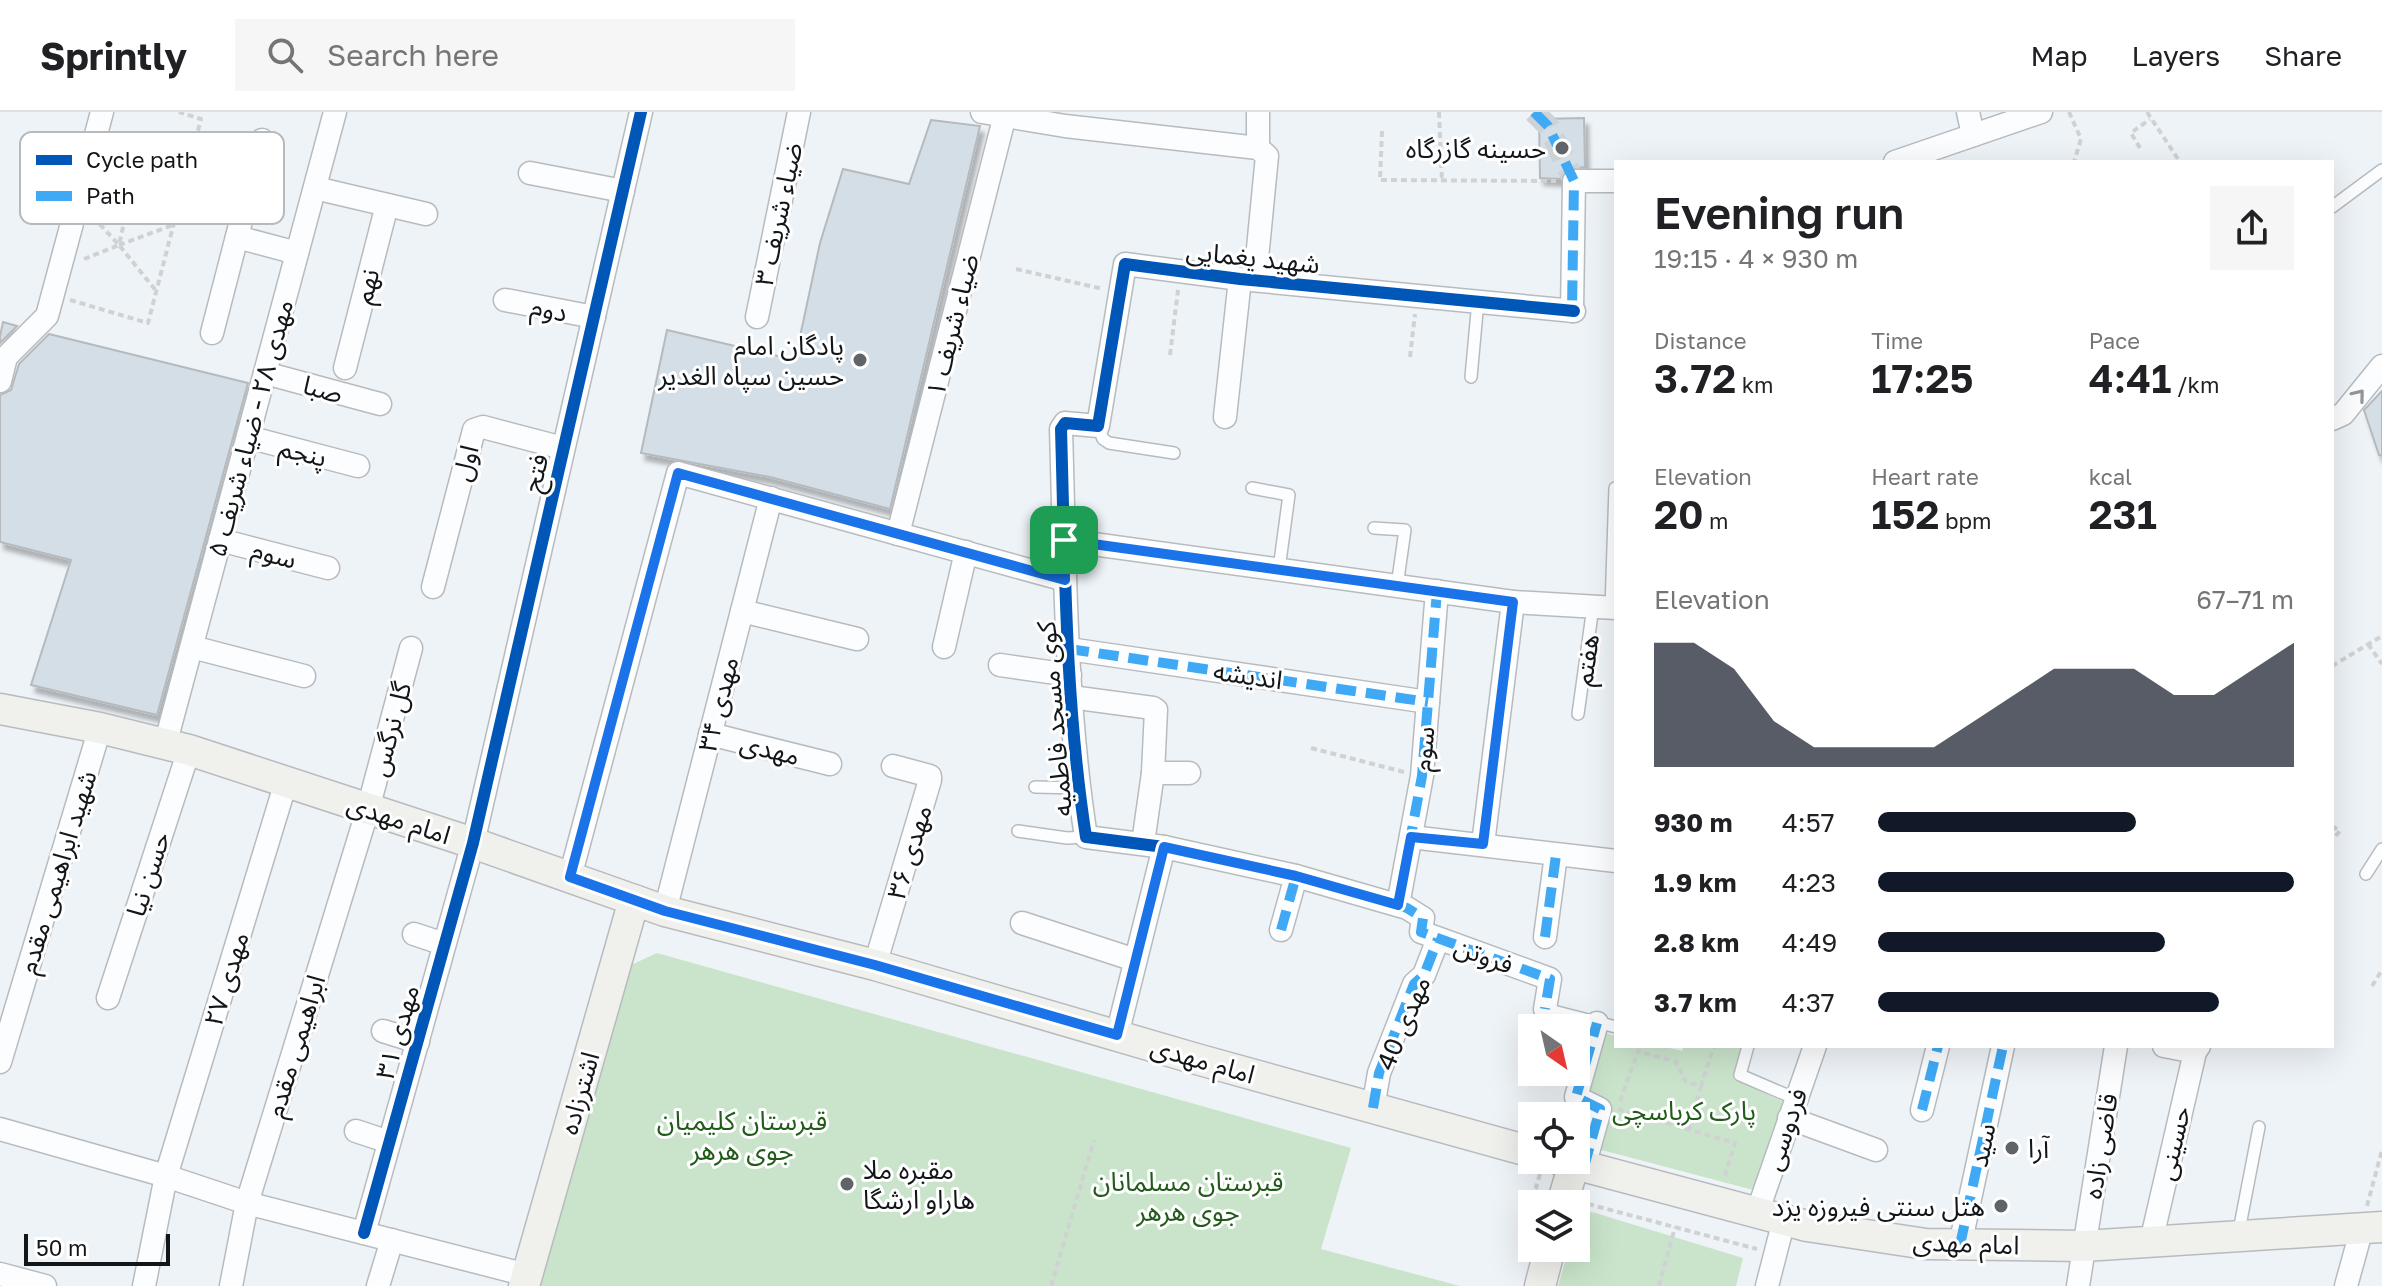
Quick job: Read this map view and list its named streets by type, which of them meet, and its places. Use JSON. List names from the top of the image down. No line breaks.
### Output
{"streets":{"main road":["امام مهدی","اشترزاده"],"street":["ضیاء شریف ۳","شهید یغمایی","نهم","دوم","ضیاء شریف ۱","صبا","مهدی ۲۸ - ضیاء شریف ۵","پنجم","اول","فتح","سوم","اندیشه","مهدی ۳۴","کوی مسجد فاطمیه","گل نرگس","مهدی","مهدی ۳۶","شهید ابراهیمی مقدم","حسن نیا","فروتن","مهدی ۲۷","مهدی 40","مهدی ۳۱","ابراهیمی مقدم","فردوسی","حسینی","سید","قاضی زاده"],"lane":["هفتم"]},"crossings":[["شهید یغمایی","کوی مسجد فاطمیه"],["دوم","فتح"],["صبا","مهدی ۲۸ - ضیاء شریف ۵"],["مهدی ۲۸ - ضیاء شریف ۵","پنجم"],["مهدی ۲۸ - ضیاء شریف ۵","سوم"],["مهدی ۲۸ - ضیاء شریف ۵","امام مهدی"],["مهدی ۲۸ - ضیاء شریف ۵","حسن نیا"],["اول","فتح"],["فتح","امام مهدی"],["فتح","مهدی ۳۱"],["سوم","اندیشه"],["سوم","کوی مسجد فاطمیه"],["سوم","فروتن"],["اندیشه","کوی مسجد فاطمیه"],["مهدی ۳۴","مهدی"],["مهدی ۳۴","امام مهدی"],["کوی مسجد فاطمیه","فروتن"],["گل نرگس","امام مهدی"],["گل نرگس","ابراهیمی مقدم"],["امام مهدی","مهدی ۳۶"],["امام مهدی","شهید ابراهیمی مقدم"],["امام مهدی","حسن نیا"],["امام مهدی","مهدی ۲۷"],["امام مهدی","مهدی 40"],["امام مهدی","مهدی ۳۱"],["امام مهدی","ابراهیمی مقدم"],["امام مهدی","اشترزاده"],["امام مهدی","فردوسی"],["امام مهدی","حسینی"],["امام مهدی","سید"],["امام مهدی","قاضی زاده"],["فروتن","مهدی 40"]],"parks":["پارک کرباسچی","قبرستان کلیمیان جوی هرهر","قبرستان مسلمانان جوی هرهر"],"places":["حسینه گازرگاه","پادگان امام حسین سپاه الغدیر","آرا","مقبره ملا هاراو ارشگا","هتل سنتی فیروزه یزد"],"legend":["Cycle path","Path"],"scale_bar":"50 m","north":"bottom right","page":{"header":"Sprintly","search":"Search here","nav":["Map","Layers","Share"],"heading":["Evening run","19:15 · 4 × 930 m"],"stats":[["Distance","3.72 km"],["Time","17:25"],["Pace","4:41 /km"],["Elevation","20 m"],["Heart rate","152 bpm"],["kcal","231"]],"chart":["Elevation","67–71 m"],"list":[{"name":"930 m","note":"4:57"},{"name":"1.9 km","note":"4:23"},{"name":"2.8 km","note":"4:49"},{"name":"3.7 km","note":"4:37"}],"scale":"50 m"}}
